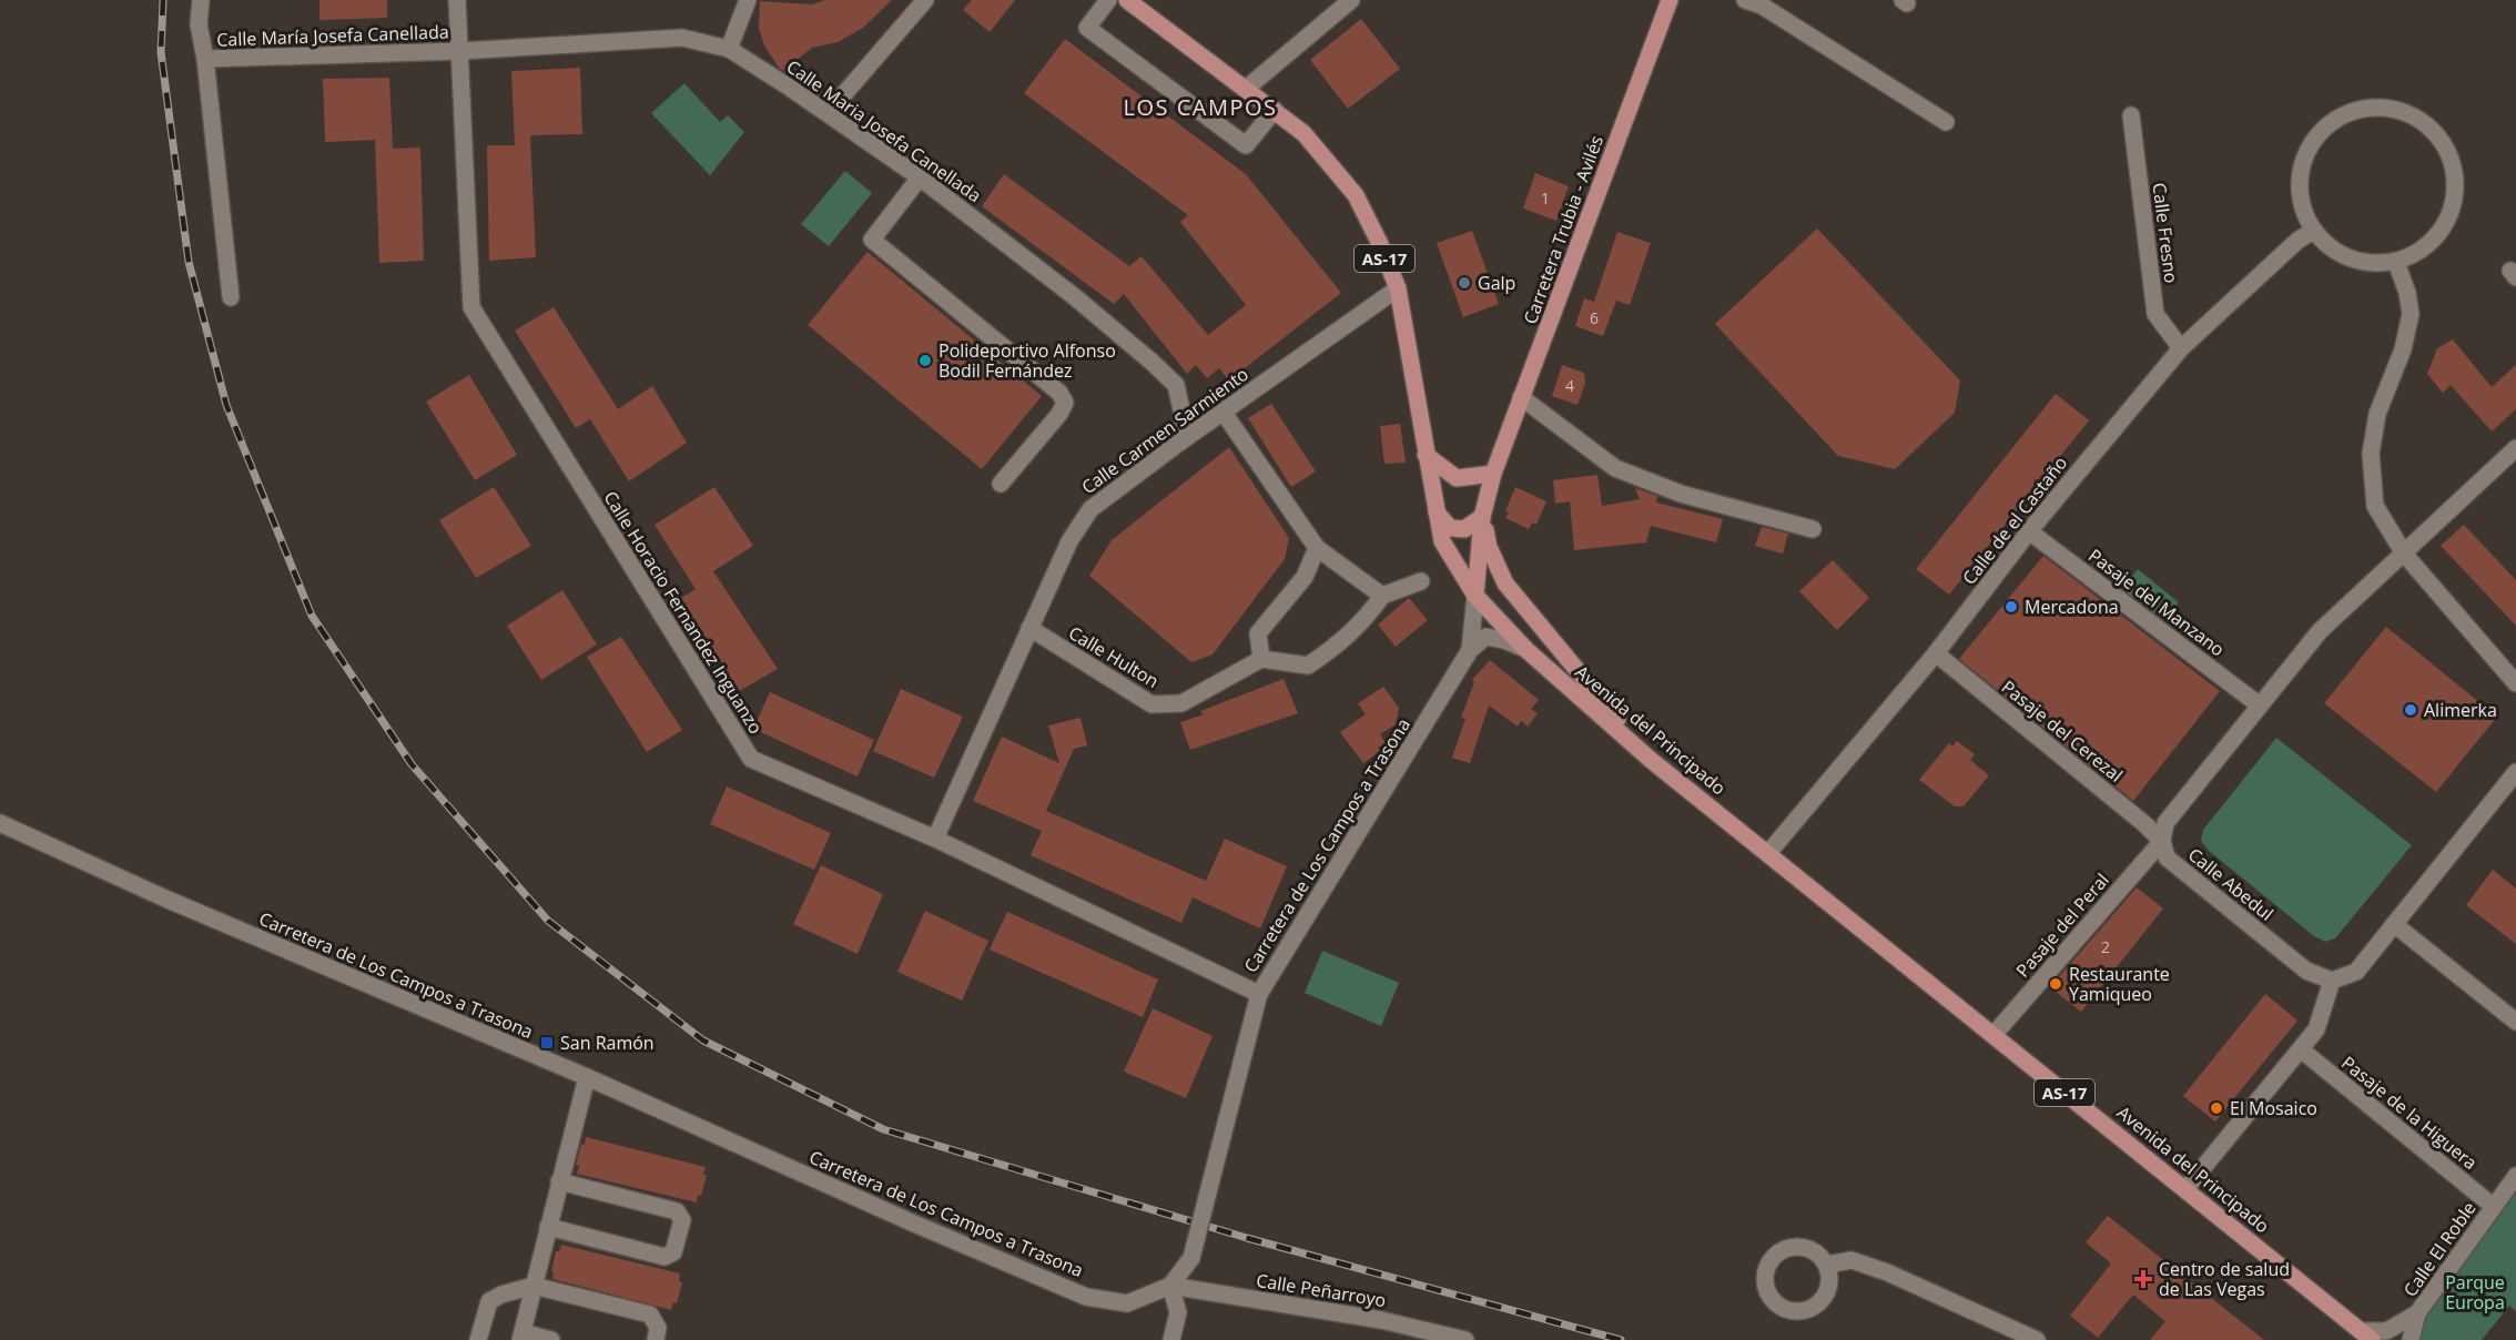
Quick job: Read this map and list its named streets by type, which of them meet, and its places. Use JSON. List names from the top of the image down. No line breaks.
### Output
{"streets":{"main road":["Carretera Trubia - Avilés","AS-17","Avenida del Principado"],"street":["Calle María Josefa Canellada","Calle Maria Josefa Canellada","Calle Fresno","Calle Carmen Sarmiento","Calle de el Castaño","Pasaje del Manzano","Calle Horacio Fernandez Inguanzo","Calle Hulton","Pasaje del Cerezal","Carretera de Los Campos a Trasona","Calle Abedul","Pasaje del Peral","Pasaje de la Higuera","Calle El Roble","Calle Peñarroyo"]},"crossings":[["Calle María Josefa Canellada","Calle Maria Josefa Canellada"],["Calle María Josefa Canellada","Calle Horacio Fernandez Inguanzo"],["Calle Maria Josefa Canellada","Calle Carmen Sarmiento"],["Calle Maria Josefa Canellada","Calle Horacio Fernandez Inguanzo"],["Carretera Trubia - Avilés","Avenida del Principado"],["Calle Fresno","Calle de el Castaño"],["Calle Carmen Sarmiento","Calle Horacio Fernandez Inguanzo"],["Calle Carmen Sarmiento","Calle Hulton"],["Calle Carmen Sarmiento","Avenida del Principado"],["Calle de el Castaño","Pasaje del Manzano"],["Calle de el Castaño","Avenida del Principado"],["Calle de el Castaño","Pasaje del Cerezal"],["Calle Horacio Fernandez Inguanzo","Carretera de Los Campos a Trasona"],["Avenida del Principado","Pasaje del Peral"],["Avenida del Principado","Calle El Roble"],["Pasaje del Cerezal","Calle Abedul"],["Pasaje del Cerezal","Pasaje del Peral"],["Carretera de Los Campos a Trasona","Calle Peñarroyo"],["Calle Abedul","Pasaje del Peral"],["Pasaje de la Higuera","Calle El Roble"]],"districts":["LOS CAMPOS"],"parks":["Parque Europa"],"places":{"other":["Galp","Polideportivo Alfonso Bodil Fernández","Mercadona","Alimerka","Restaurante Yamiqueo","El Mosaico"],"transit":["San Ramón"],"health":["Centro de salud de Las Vegas"]},"house_numbers":["1","6","4","2"]}
